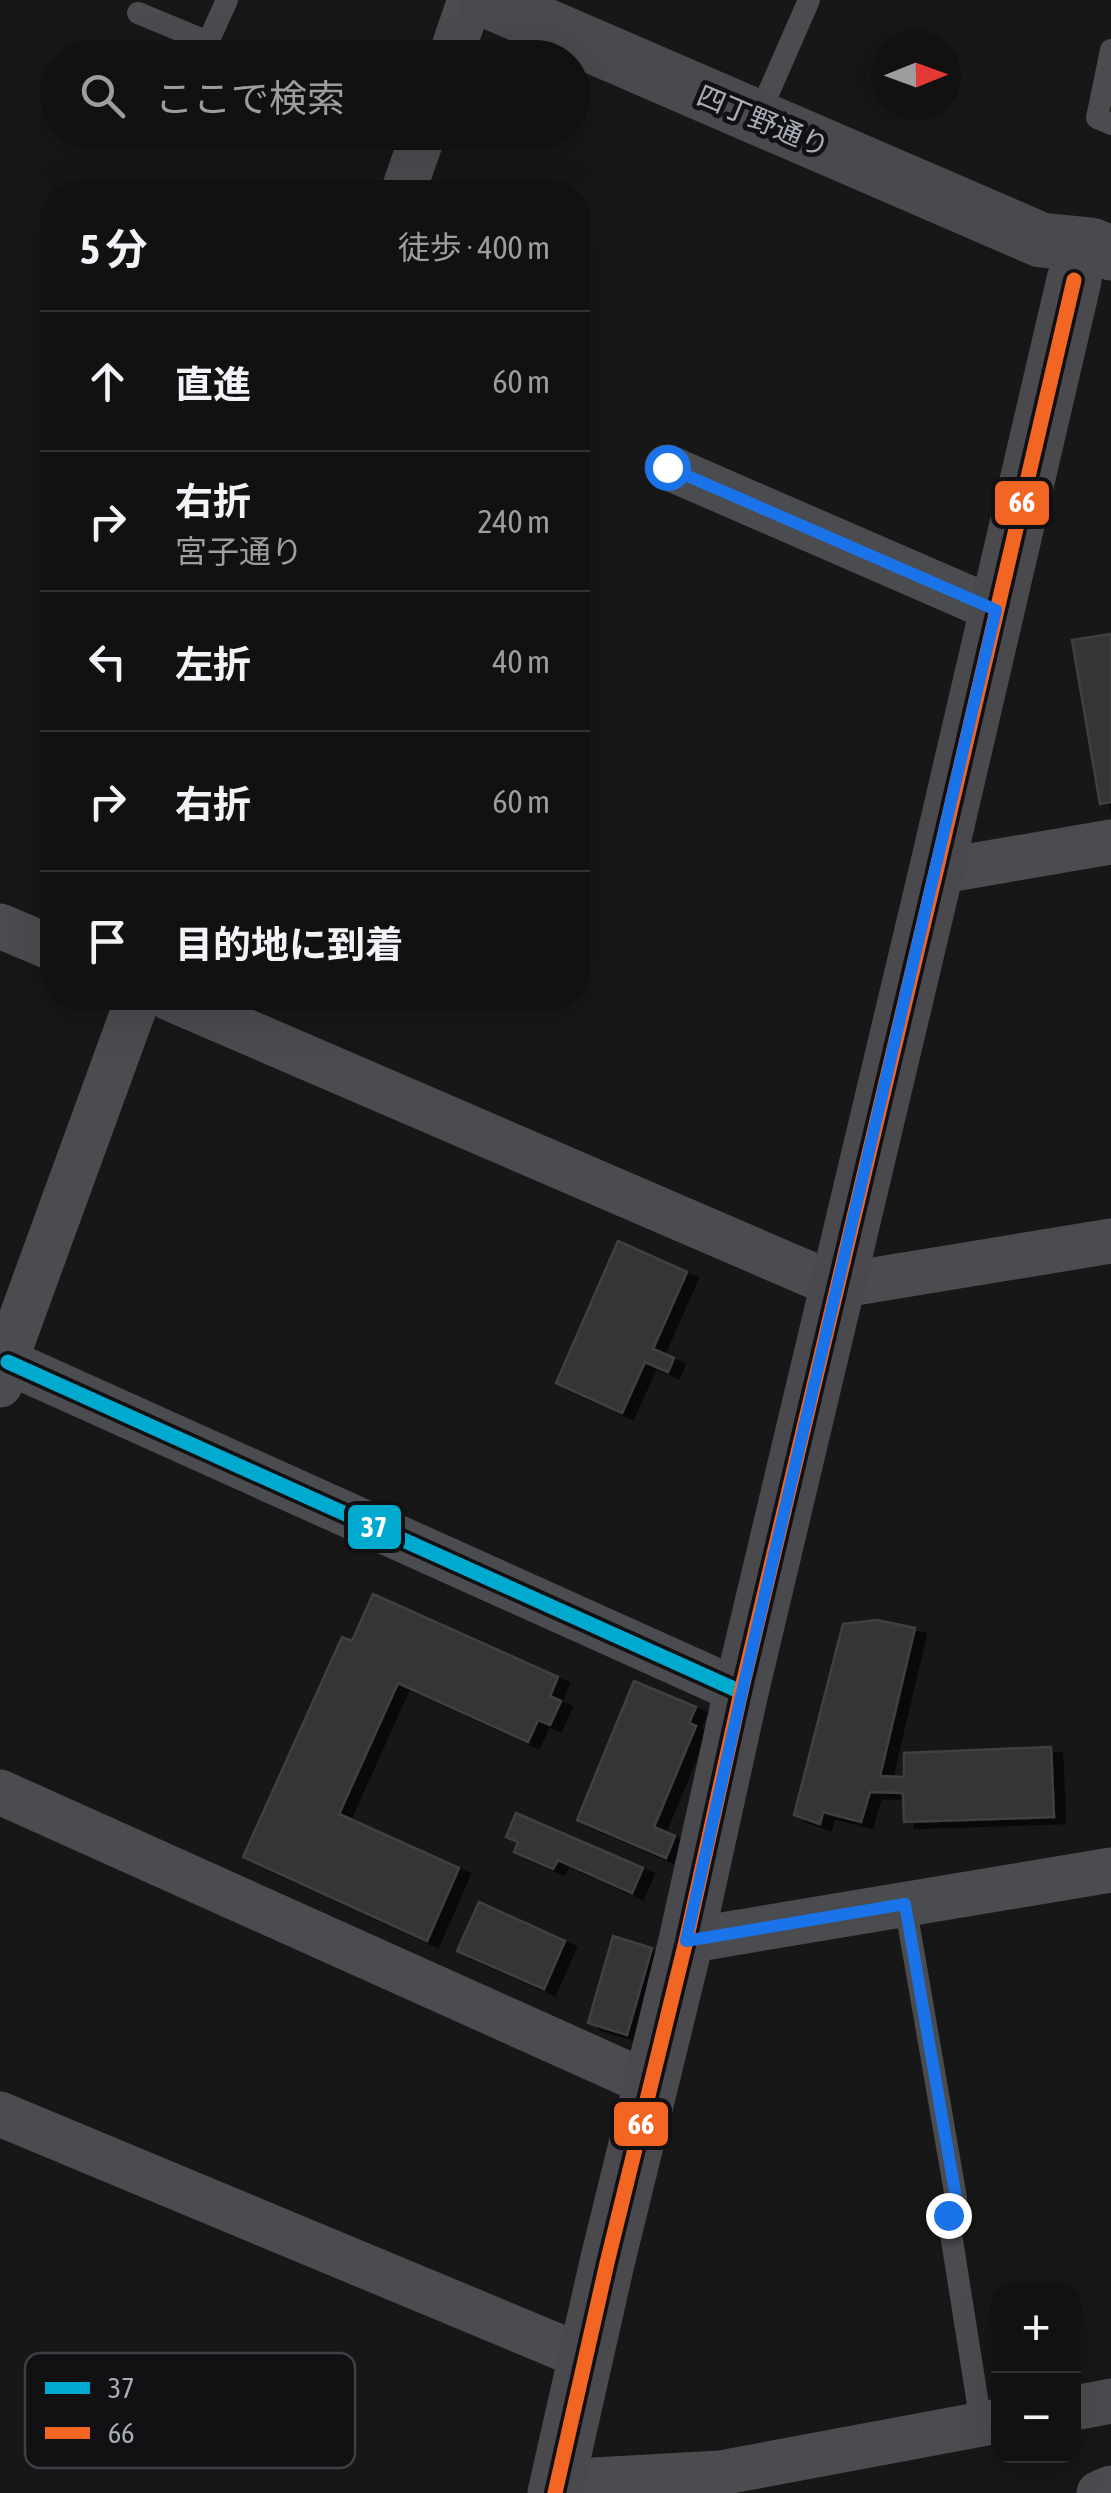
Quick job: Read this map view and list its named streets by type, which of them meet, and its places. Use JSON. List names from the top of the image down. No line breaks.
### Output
{"streets":{"street":["四丁野通り"]},"lines":["transit line 66","transit line 37"],"legend":["37","66"],"north":"right","page":{"search":"ここで検索","heading":["5 分","徒歩 · 400 m"],"list":[["直進","60 m"],["右折","宮子通り","240 m"],["左折","40 m"],["右折","60 m"],"目的地に到着"],"map_buttons":["+","−"]}}
